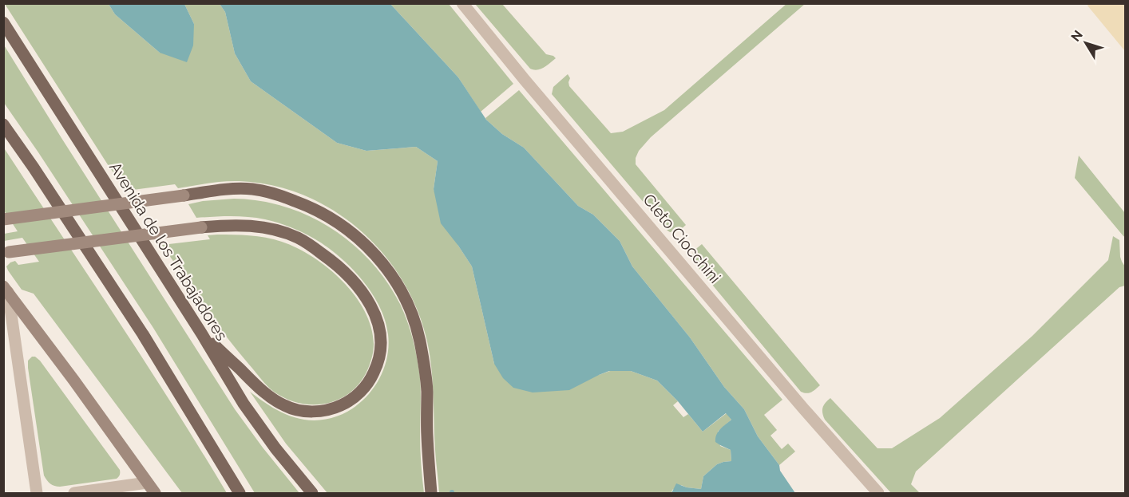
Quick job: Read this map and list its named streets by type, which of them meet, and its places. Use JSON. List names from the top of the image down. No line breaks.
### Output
{"streets":{"main road":["Avenida de los Trabajadores"],"street":["Cleto Ciocchini"]},"north":"top left"}
